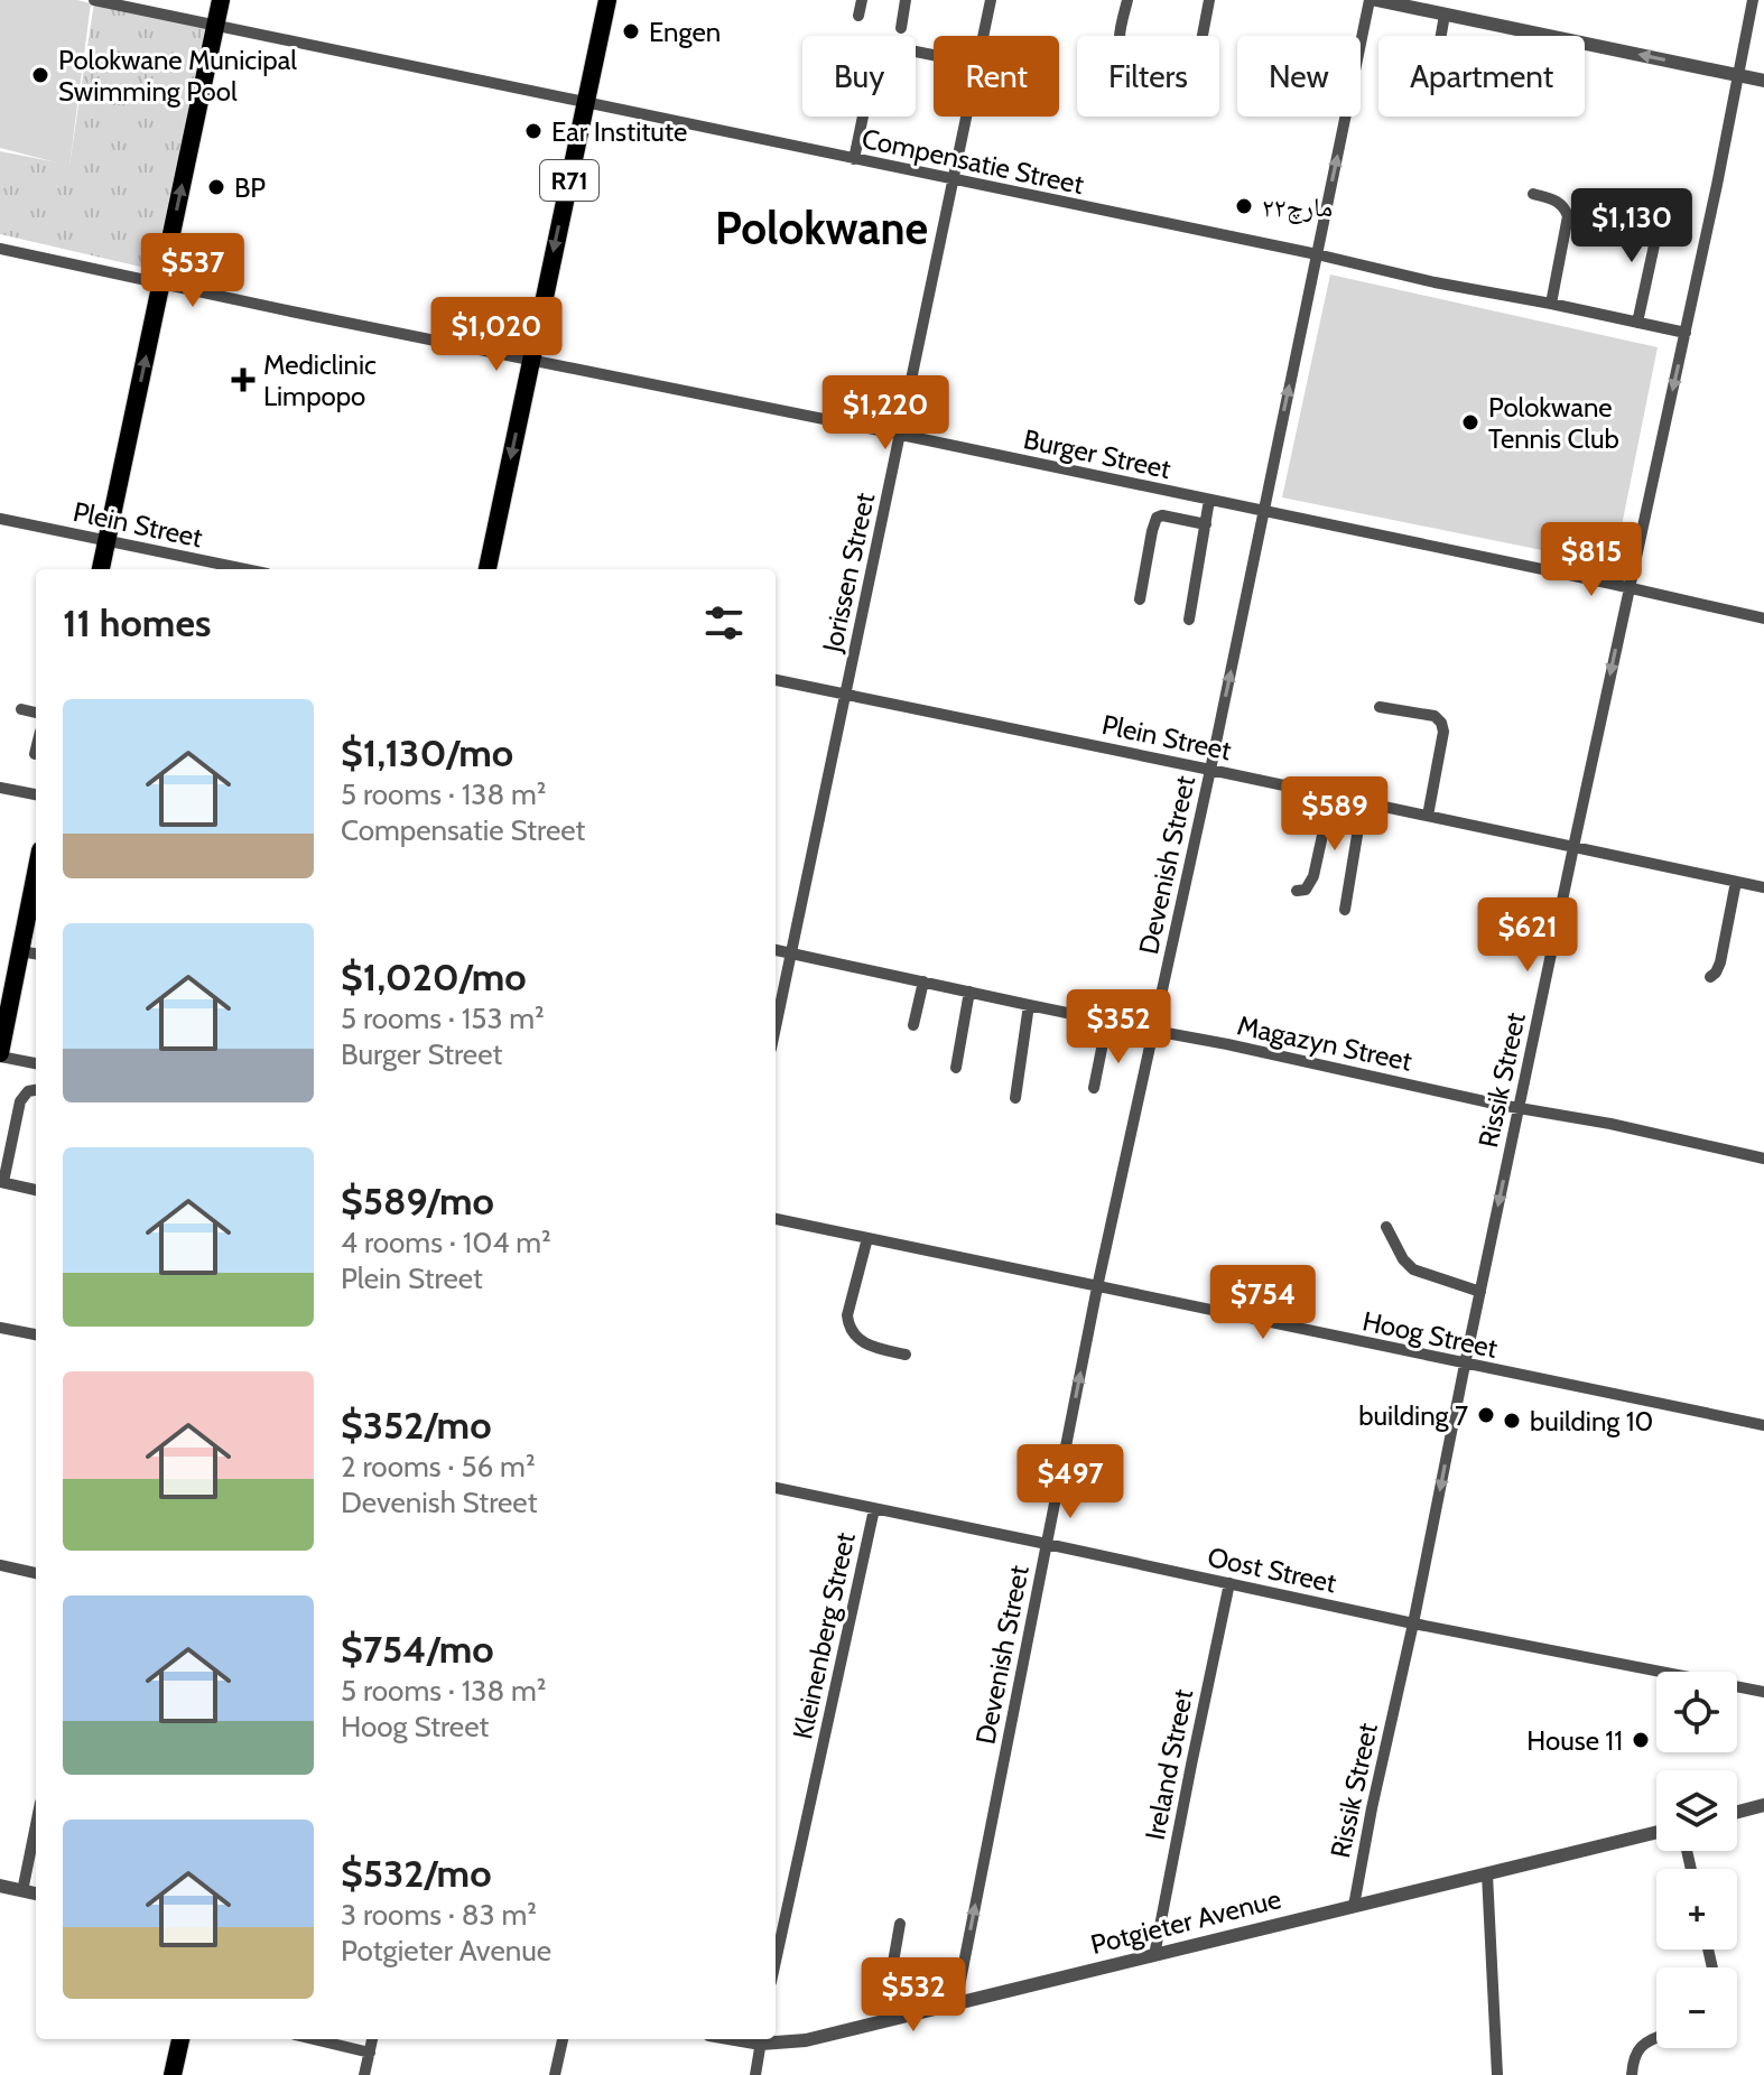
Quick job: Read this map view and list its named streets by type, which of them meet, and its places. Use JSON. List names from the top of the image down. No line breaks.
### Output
{"streets":{"main road":["R71"],"street":["Compensatie Street","Burger Street","Plein Street","Jorissen Street","Devenish Street","Magazyn Street","Rissik Street","Hoog Street","Oost Street","Kleinenberg Street","Ireland Street","Potgieter Avenue"]},"crossings":[["Compensatie Street","R71"],["Compensatie Street","Jorissen Street"],["Compensatie Street","Devenish Street"],["Compensatie Street","Rissik Street"],["R71","Burger Street"],["Burger Street","Jorissen Street"],["Burger Street","Devenish Street"],["Burger Street","Rissik Street"],["Plein Street","Jorissen Street"],["Plein Street","Devenish Street"],["Plein Street","Rissik Street"],["Jorissen Street","Magazyn Street"],["Devenish Street","Magazyn Street"],["Devenish Street","Hoog Street"],["Devenish Street","Oost Street"],["Devenish Street","Potgieter Avenue"],["Magazyn Street","Rissik Street"],["Rissik Street","Hoog Street"],["Rissik Street","Oost Street"],["Rissik Street","Potgieter Avenue"],["Oost Street","Kleinenberg Street"],["Oost Street","Ireland Street"],["Ireland Street","Potgieter Avenue"]],"one_way":["Devenish Street","Rissik Street"],"districts":["Polokwane"],"places":{"other":["Engen","Polokwane Municipal Swimming Pool","Ear Institute","BP","۲۲مارچ","Polokwane Tennis Club","building 7","building 10","House 11"],"health":["Mediclinic Limpopo"]},"page":{"chip":["Buy","Rent","Filters","New","Apartment"],"price":["$1,130","$537","$1,020","$1,220","$815","$589","$621","$352","$754","$497","$532"],"heading":"11 homes","list":[{"name":"$1,130/mo","note":"5 rooms · 138 m² · Compensatie Street"},{"name":"$1,020/mo","note":"5 rooms · 153 m² · Burger Street"},{"name":"$589/mo","note":"4 rooms · 104 m² · Plein Street"},{"name":"$352/mo","note":"2 rooms · 56 m² · Devenish Street"},{"name":"$754/mo","note":"5 rooms · 138 m² · Hoog Street"},{"name":"$532/mo","note":"3 rooms · 83 m² · Potgieter Avenue"}],"map_buttons":["+","−"]}}
